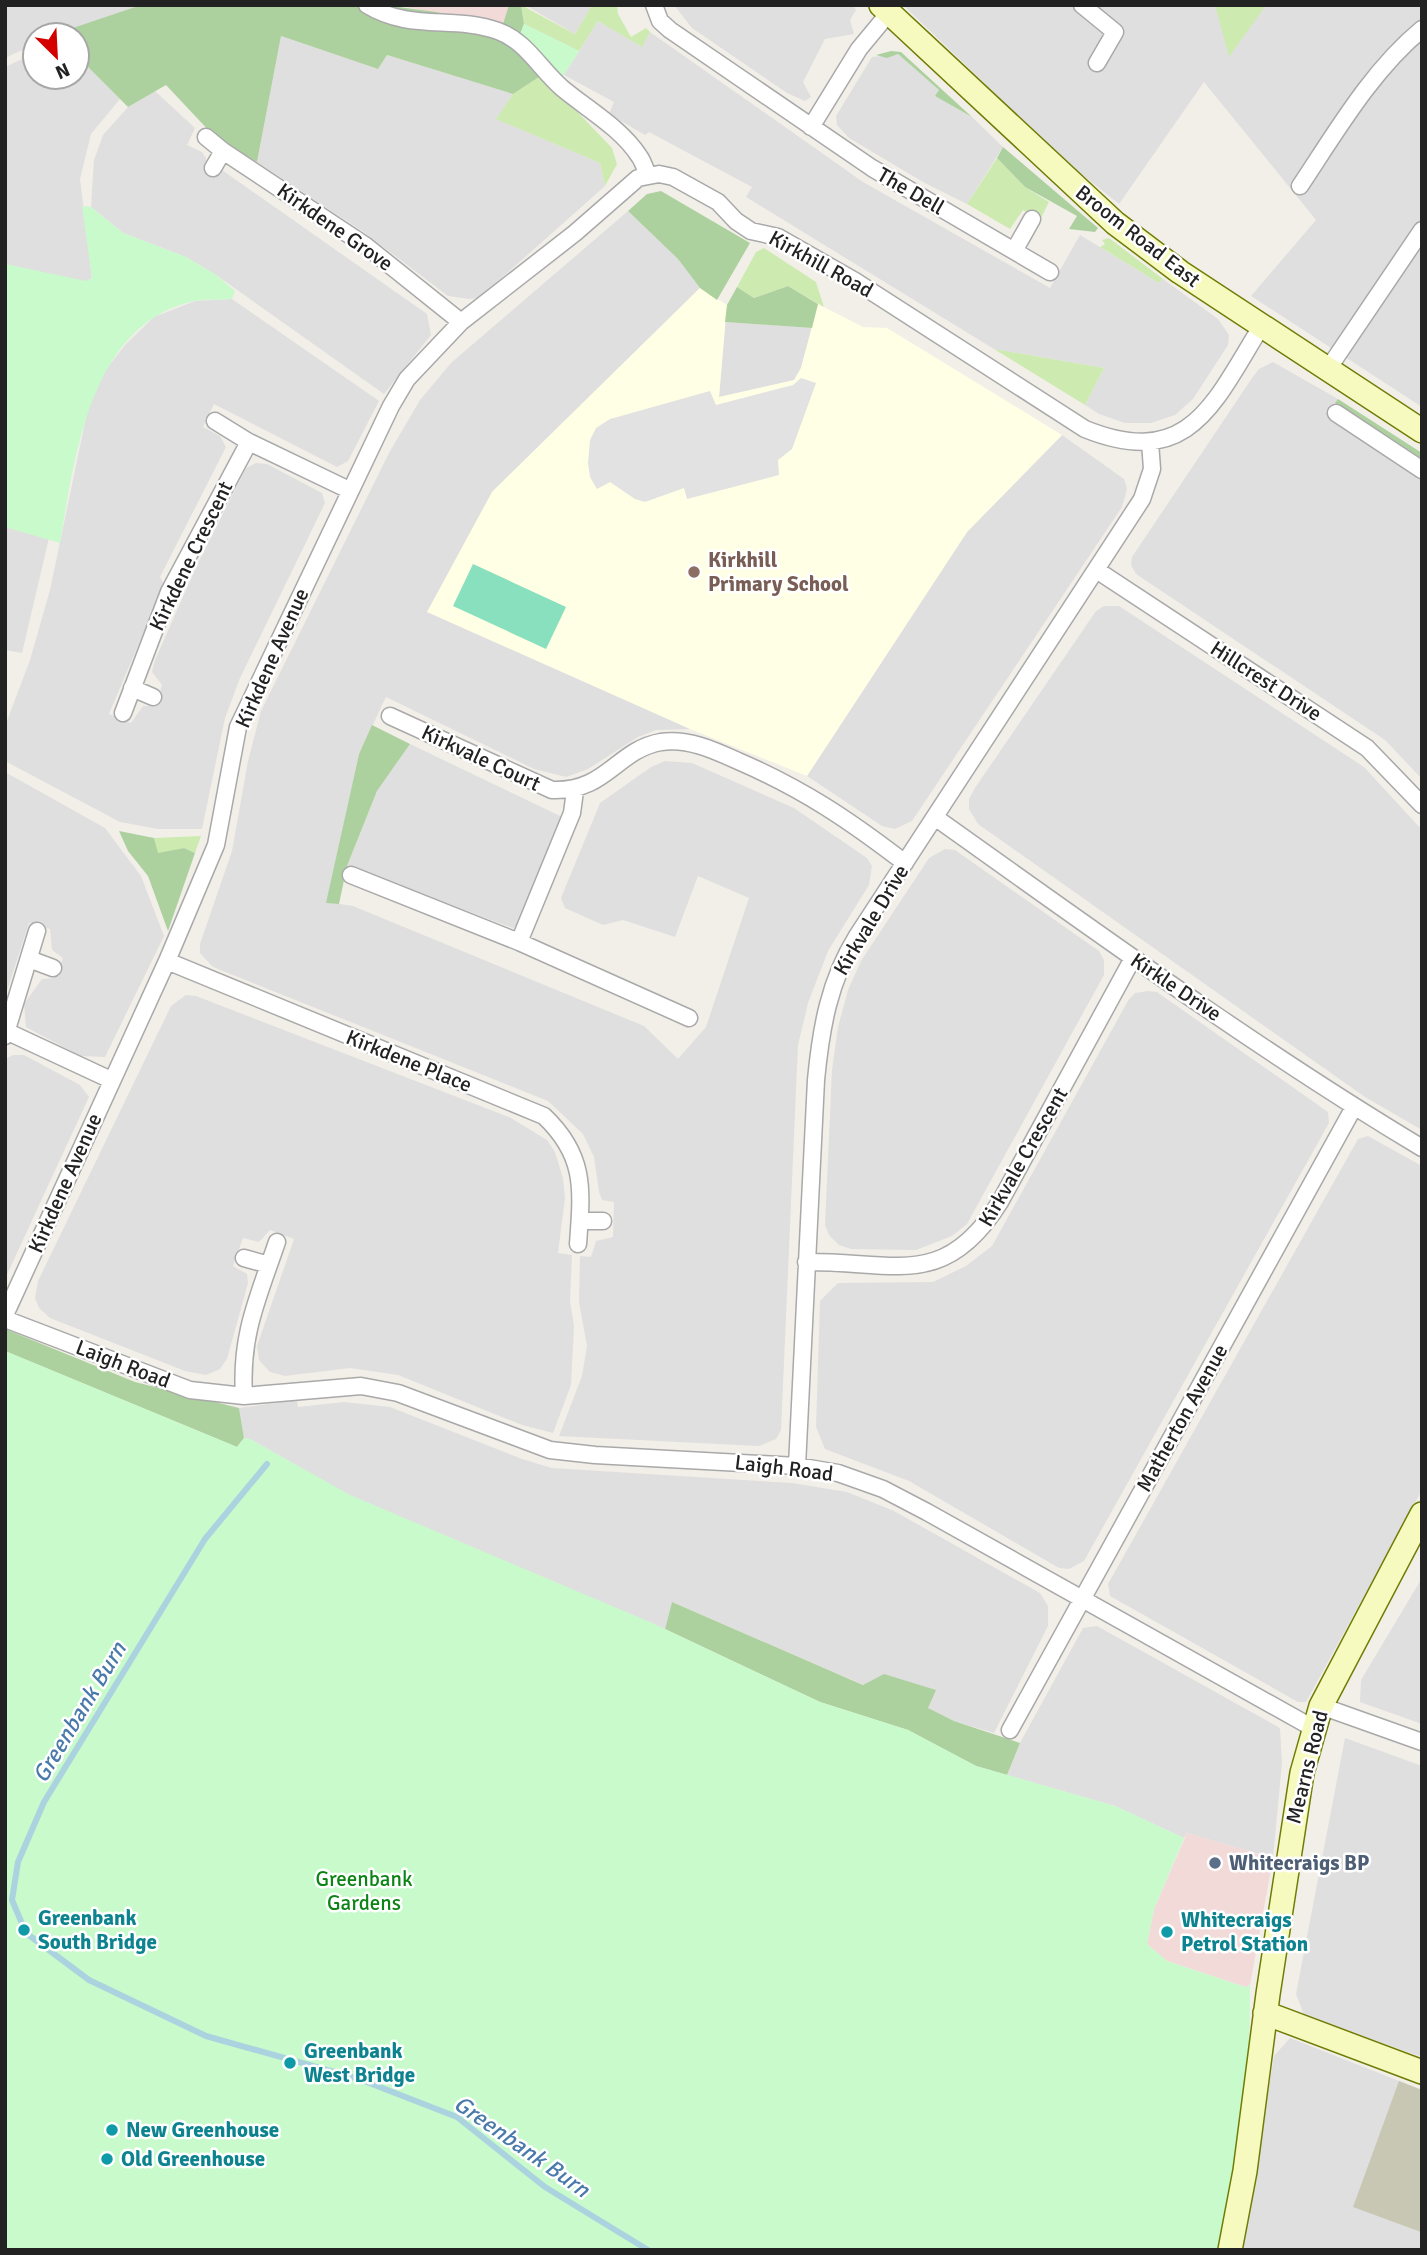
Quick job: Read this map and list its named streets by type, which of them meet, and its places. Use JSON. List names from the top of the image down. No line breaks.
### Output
{"streets":{"street":["The Dell","Kirkdene Grove","Broom Road East","Kirkhill Road","Kirkdene Crescent","Kirkdene Avenue","Hillcrest Drive","Kirkvale Court","Kirkvale Drive","Kirkle Drive","Kirkdene Place","Kirkvale Crescent","Laigh Road","Matherton Avenue","Mearns Road"]},"crossings":[["Kirkdene Grove","Kirkdene Avenue"],["Broom Road East","Kirkhill Road"],["Kirkhill Road","Kirkdene Avenue"],["Kirkhill Road","Kirkvale Drive"],["Kirkdene Avenue","Kirkdene Place"],["Kirkdene Avenue","Laigh Road"],["Hillcrest Drive","Kirkvale Drive"],["Kirkvale Drive","Kirkle Drive"],["Kirkvale Drive","Kirkvale Crescent"],["Kirkvale Drive","Laigh Road"],["Kirkle Drive","Kirkvale Crescent"],["Kirkle Drive","Matherton Avenue"],["Laigh Road","Matherton Avenue"],["Laigh Road","Mearns Road"]],"water":["Greenbank Burn"],"parks":["Greenbank Gardens"],"places":["Kirkhill Primary School","Whitecraigs BP","Greenbank South Bridge","Whitecraigs Petrol Station","Greenbank West Bridge","New Greenhouse","Old Greenhouse"],"north":"bottom right"}
